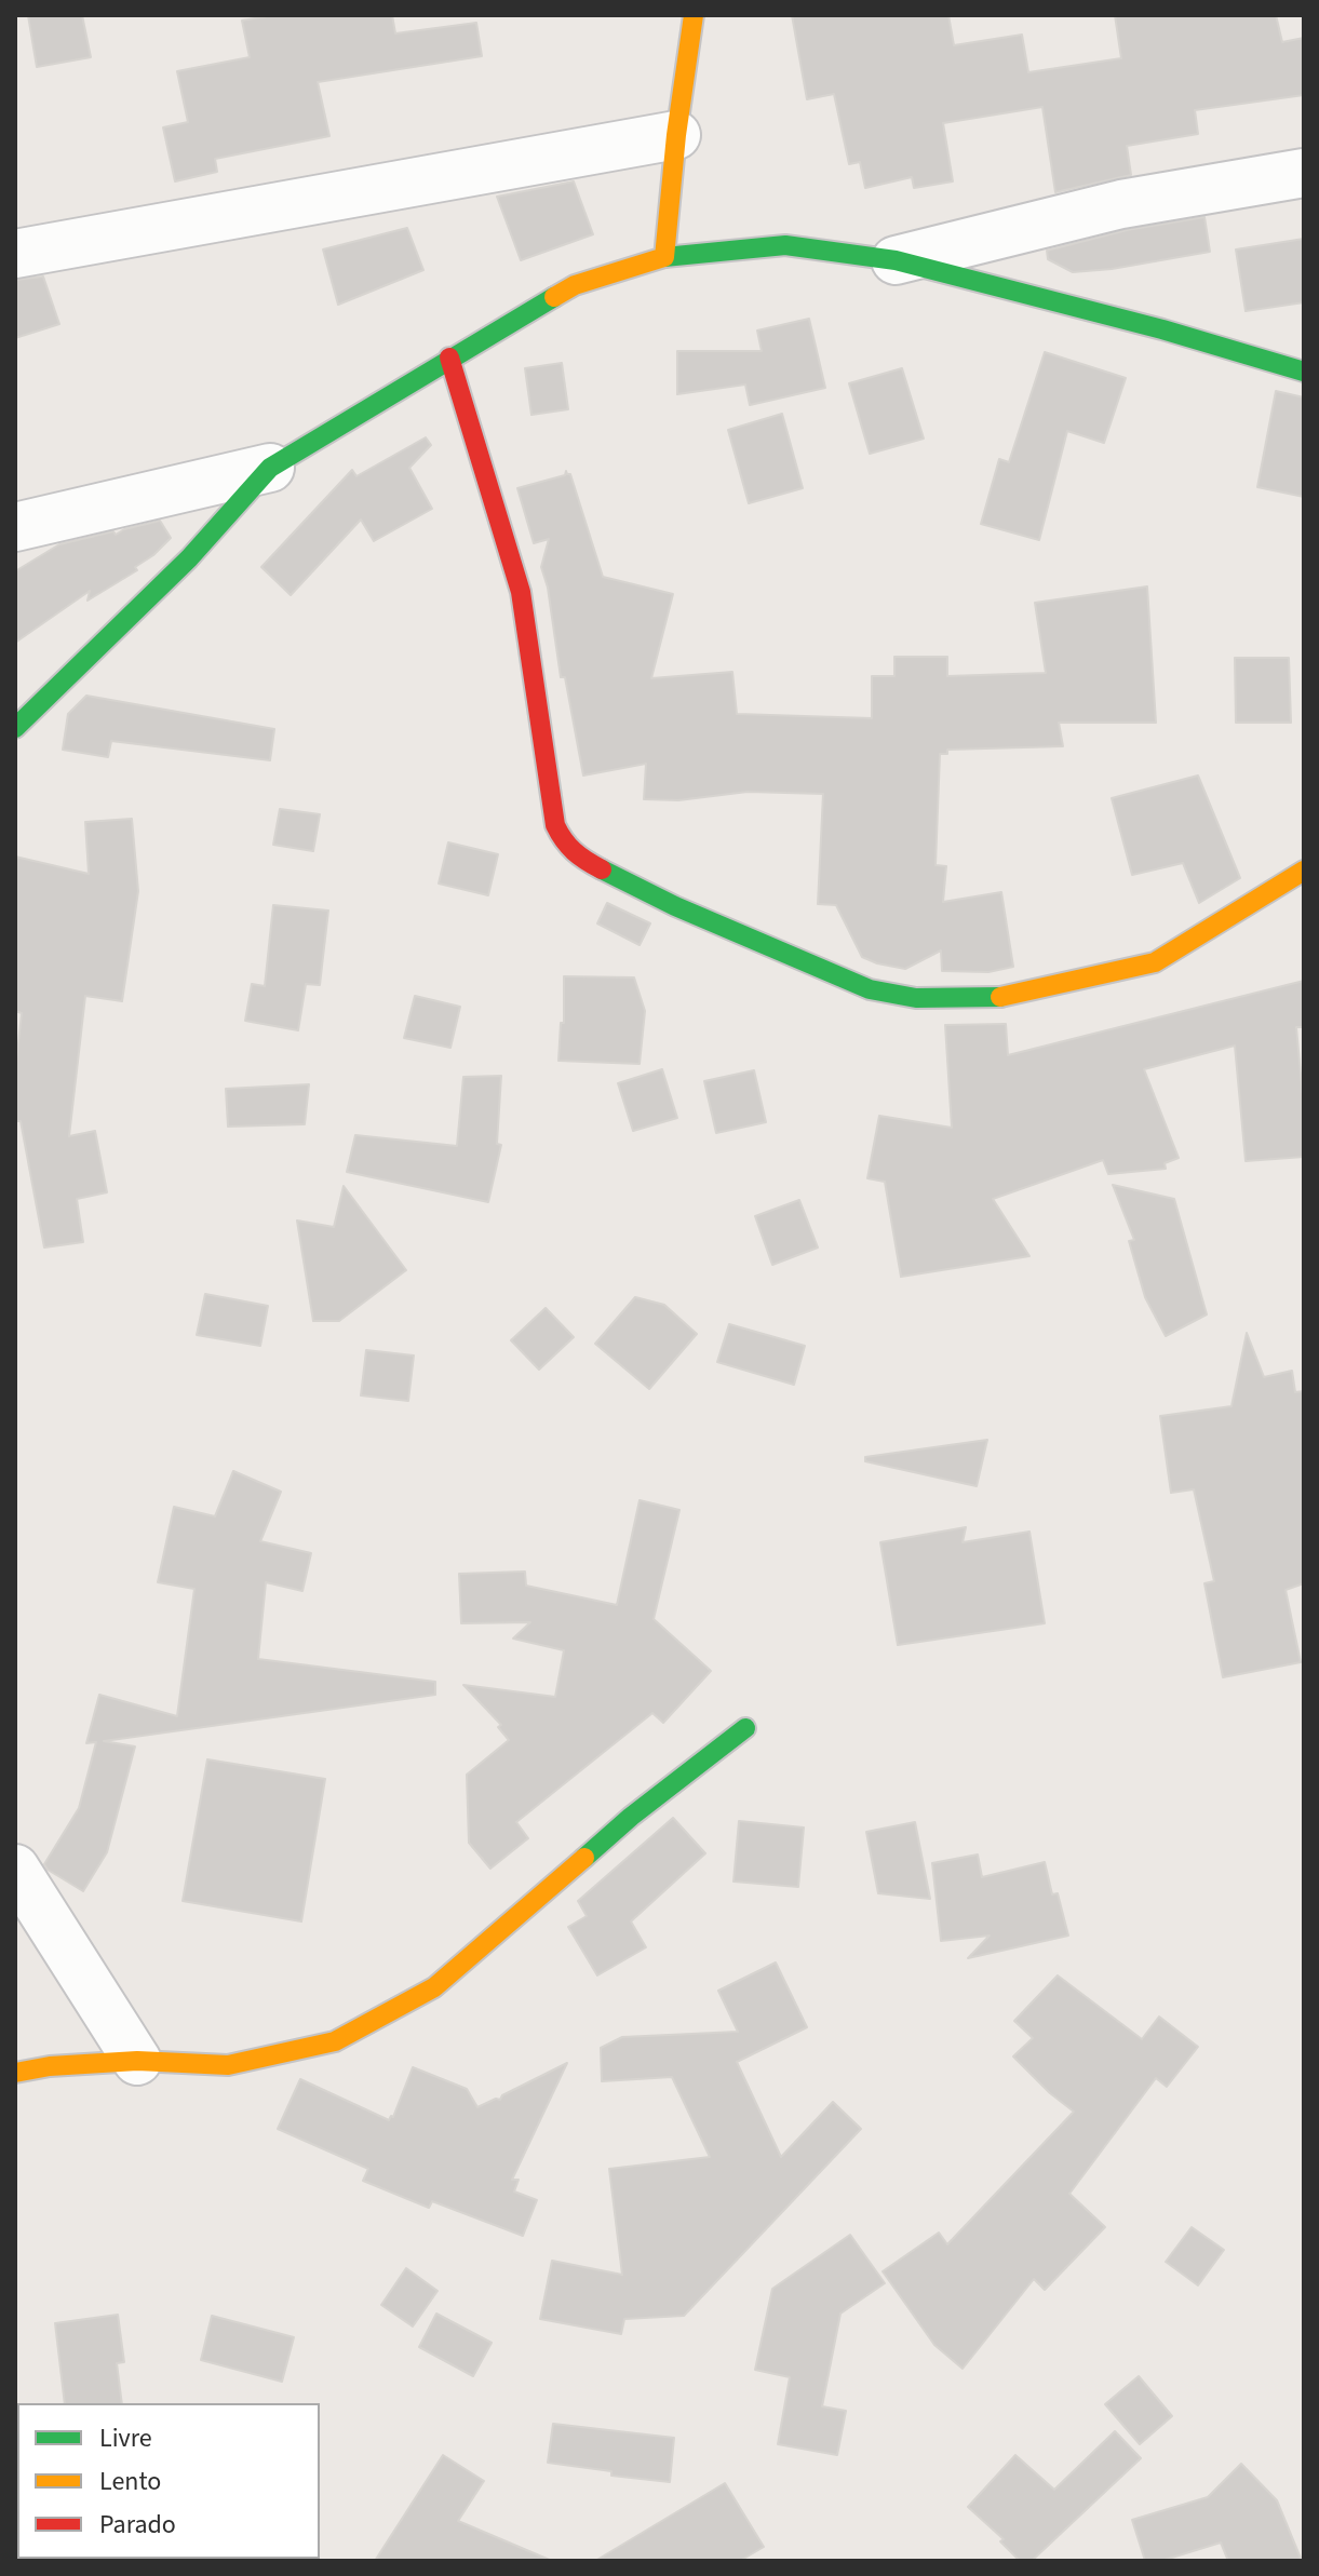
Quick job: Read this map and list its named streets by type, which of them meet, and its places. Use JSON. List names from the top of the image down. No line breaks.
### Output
{"legend":["Livre","Lento","Parado"]}
